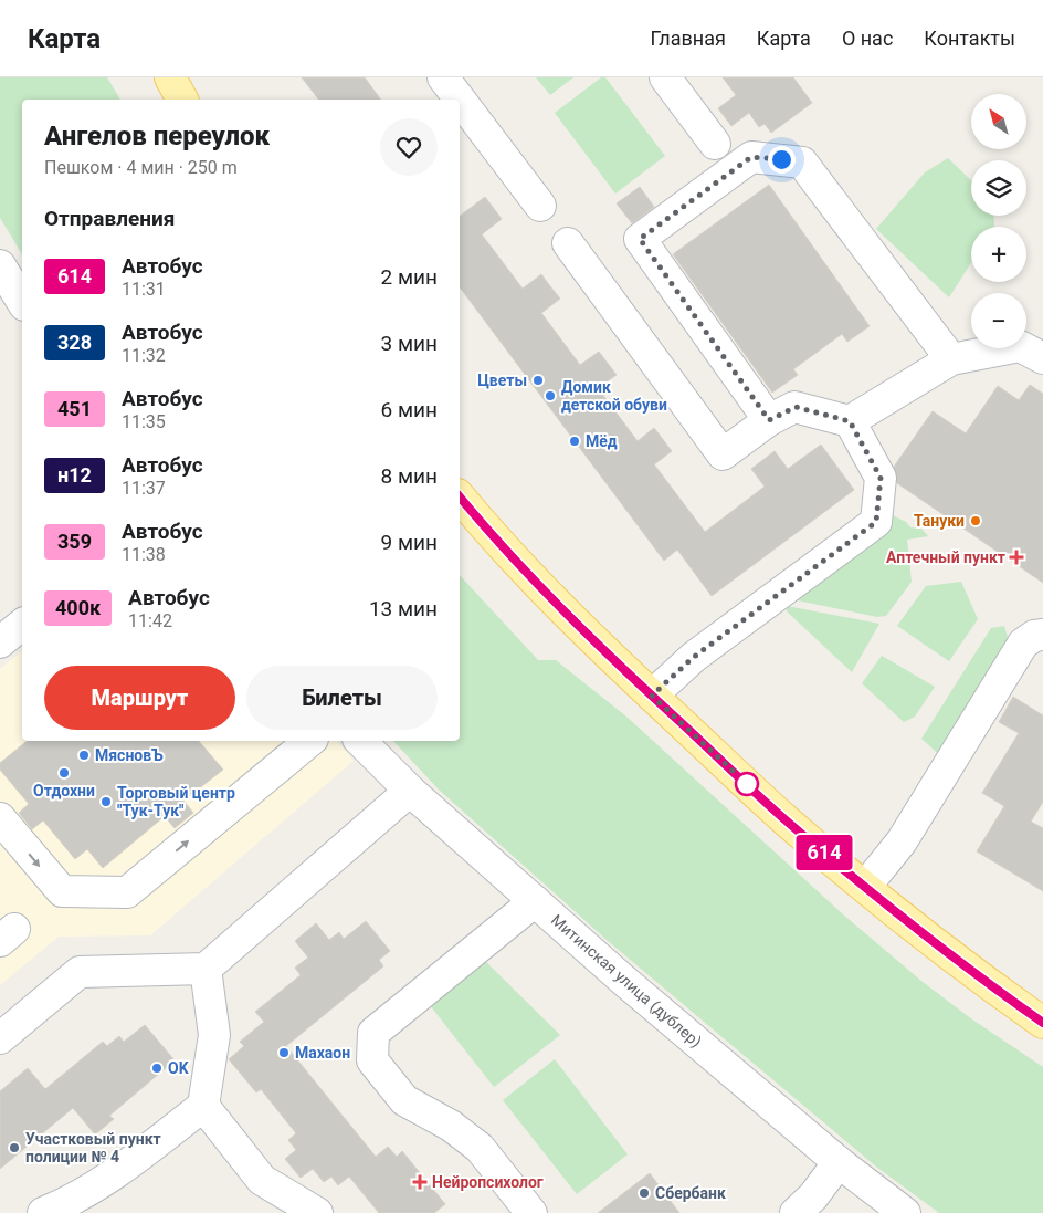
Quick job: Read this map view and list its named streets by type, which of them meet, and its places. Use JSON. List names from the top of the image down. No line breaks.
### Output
{"streets":{"street":["Митинская улица (дублер)"]},"places":{"other":["Цветы","Домик детской обуви","Мёд","Тануки","МясновЪ","Отдохни","Торговый центр \"Тук-Тук\"","Махаон","OK","Участковый пункт полиции № 4","Сбербанк"],"health":["Аптечный пункт","Нейропсихолог"]},"lines":["bus line 614"],"north":"top left","page":{"header":"Карта","nav":["Главная","Карта","О нас","Контакты"],"on_map":"614","map_buttons":["+","−"],"heading":[["Ангелов переулок","Пешком · 4 мин · 250 m"],"Отправления"],"list":[{"mark":"614","name":"Автобус","note":"11:31","value":"2 мин"},{"mark":"328","name":"Автобус","note":"11:32","value":"3 мин"},{"mark":"451","name":"Автобус","note":"11:35","value":"6 мин"},{"mark":"н12","name":"Автобус","note":"11:37","value":"8 мин"},{"mark":"359","name":"Автобус","note":"11:38","value":"9 мин"},{"mark":"400к","name":"Автобус","note":"11:42","value":"13 мин"}],"buttons":["Маршрут","Билеты"]}}
